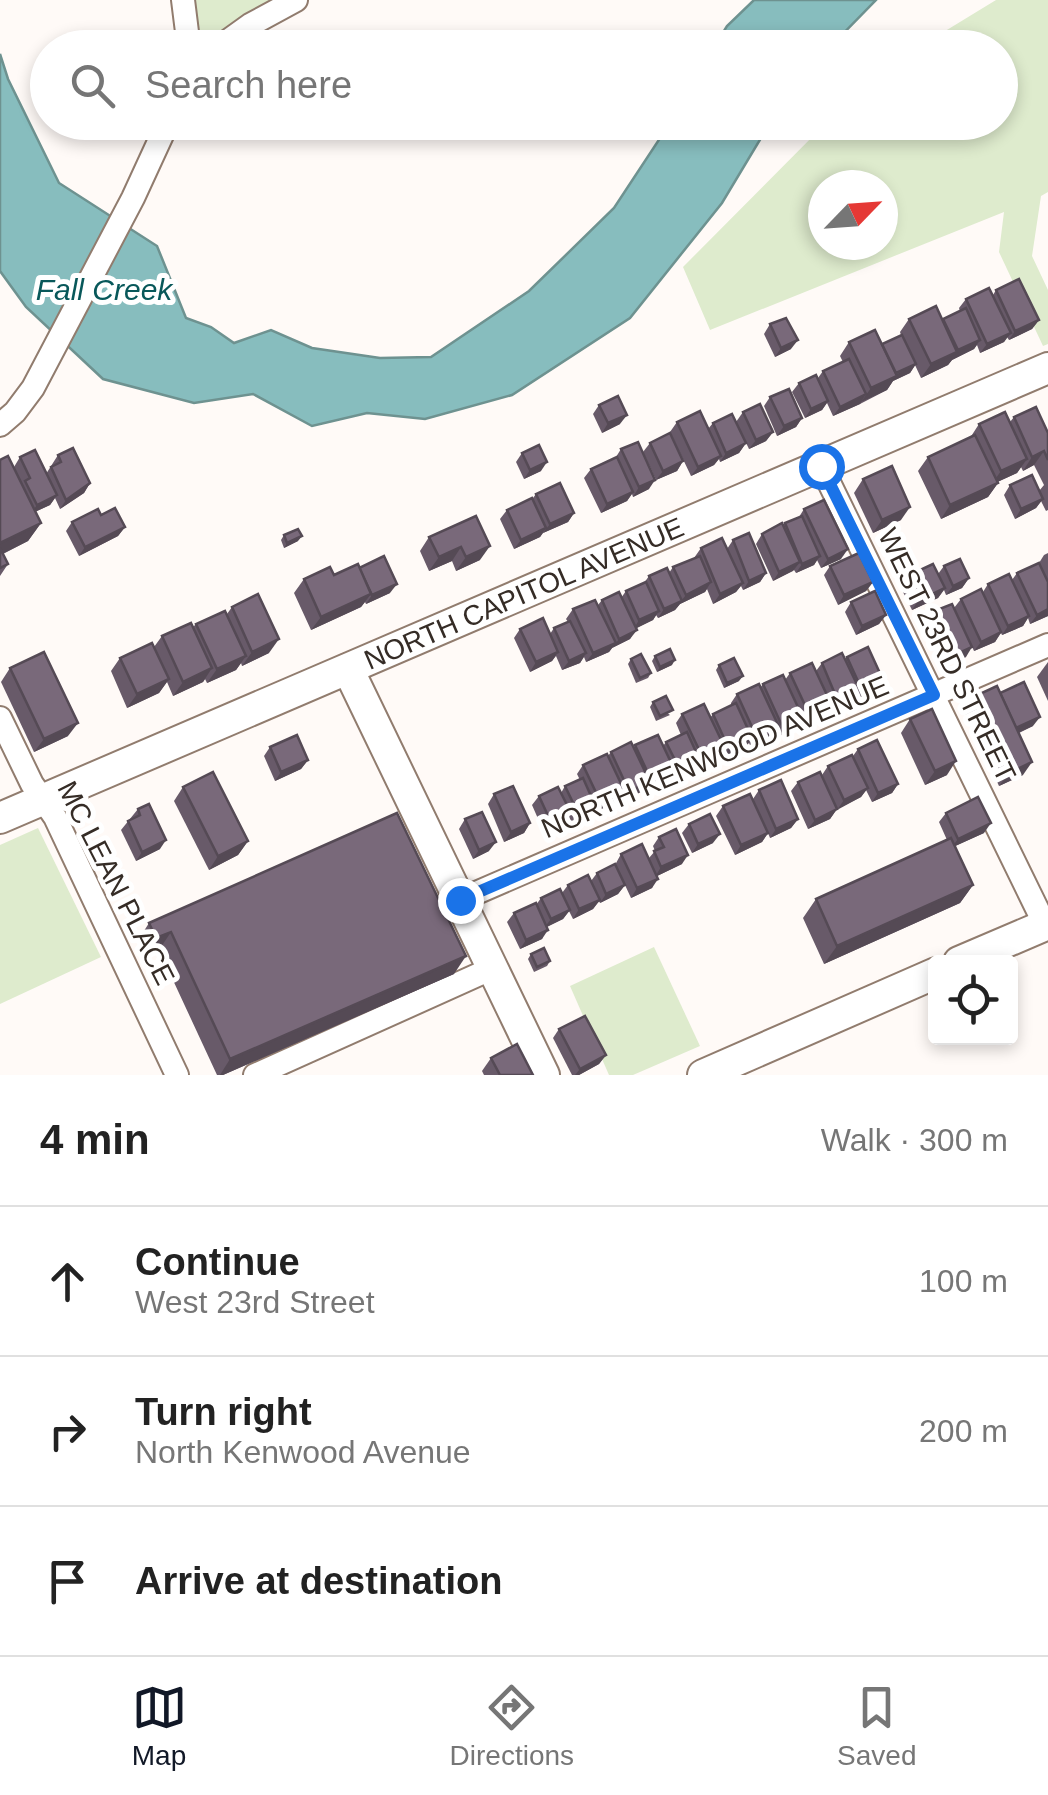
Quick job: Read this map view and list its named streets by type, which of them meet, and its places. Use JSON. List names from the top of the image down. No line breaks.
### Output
{"streets":{"main road":["NORTH CAPITOL AVENUE"],"street":["WEST 23RD STREET","NORTH KENWOOD AVENUE","MC LEAN PLACE"]},"crossings":[["NORTH CAPITOL AVENUE","WEST 23RD STREET"],["NORTH CAPITOL AVENUE","MC LEAN PLACE"],["WEST 23RD STREET","NORTH KENWOOD AVENUE"]],"water":["Fall Creek"],"north":"top right","page":{"search":"Search here","heading":["4 min","Walk · 300 m"],"list":[["Continue","West 23rd Street","100 m"],["Turn right","North Kenwood Avenue","200 m"],"Arrive at destination"],"nav":["Map","Directions","Saved"]}}
